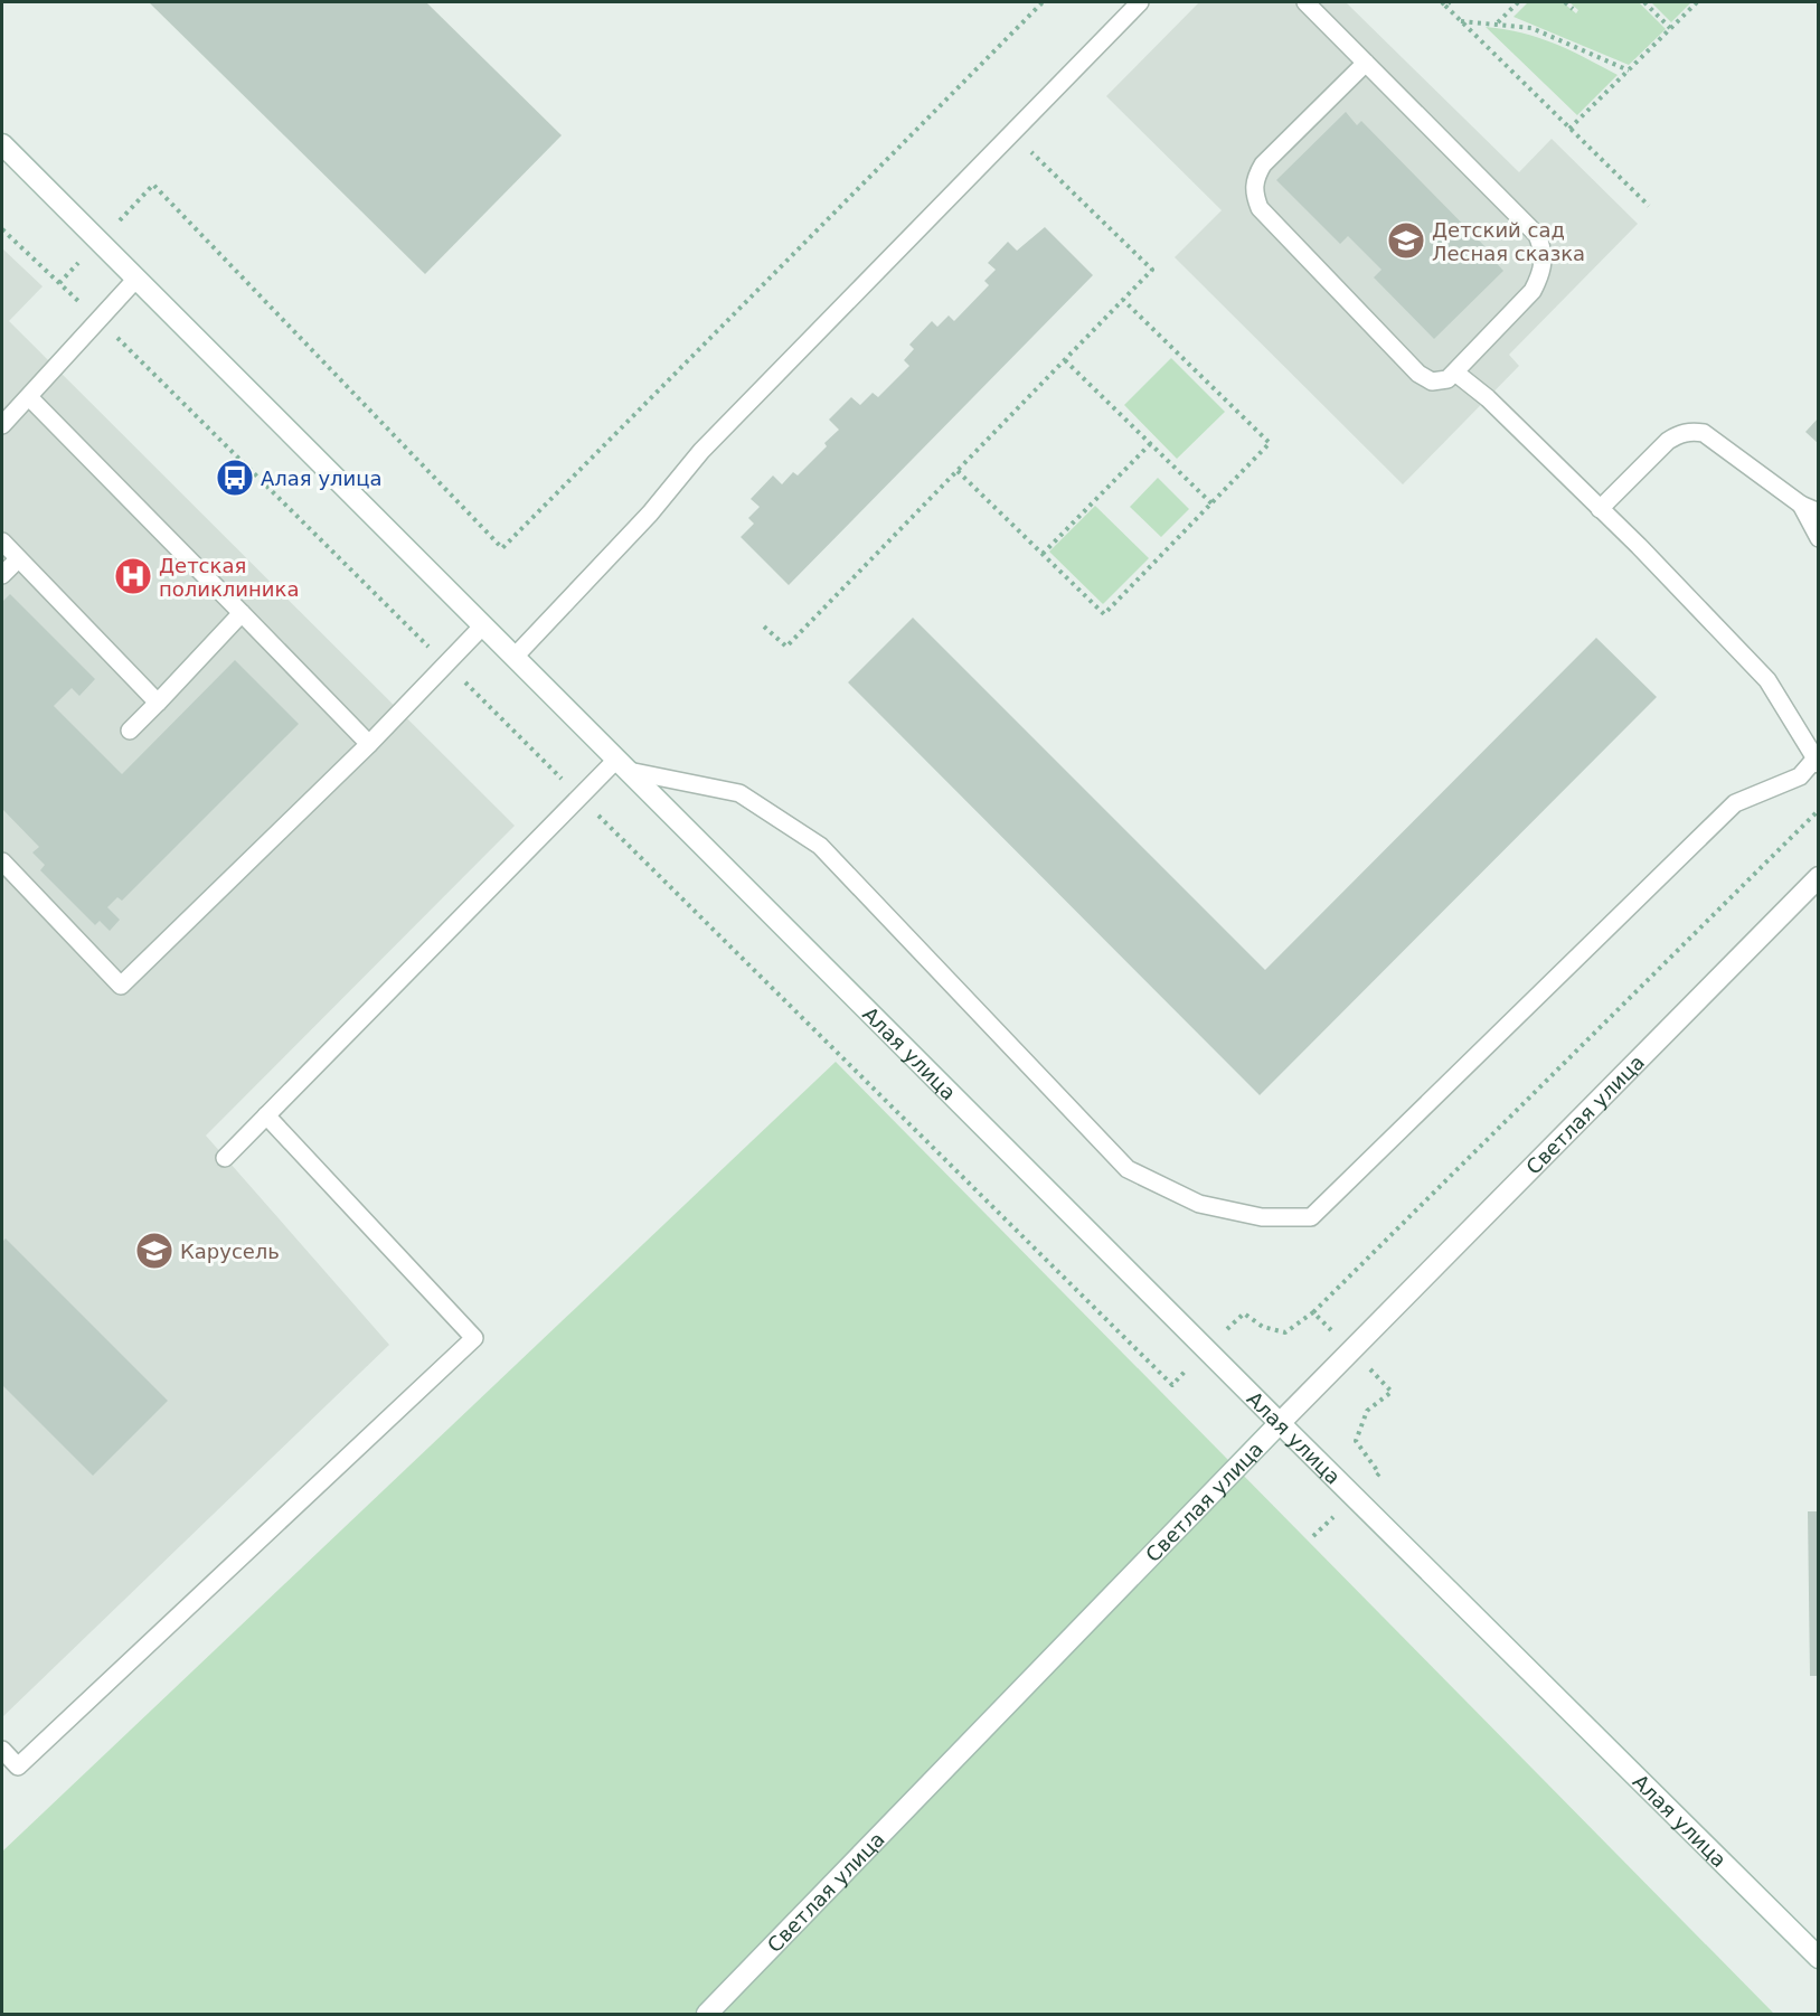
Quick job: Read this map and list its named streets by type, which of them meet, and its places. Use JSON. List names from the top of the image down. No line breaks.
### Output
{"streets":{"main road":["Алая улица","Светлая улица"]},"crossings":[["Алая улица","Светлая улица"]],"places":{"school or university":["Детский сад Лесная сказка","Карусель"],"bus stop":["Алая улица"],"hospital":["Детская поликлиника"]}}
